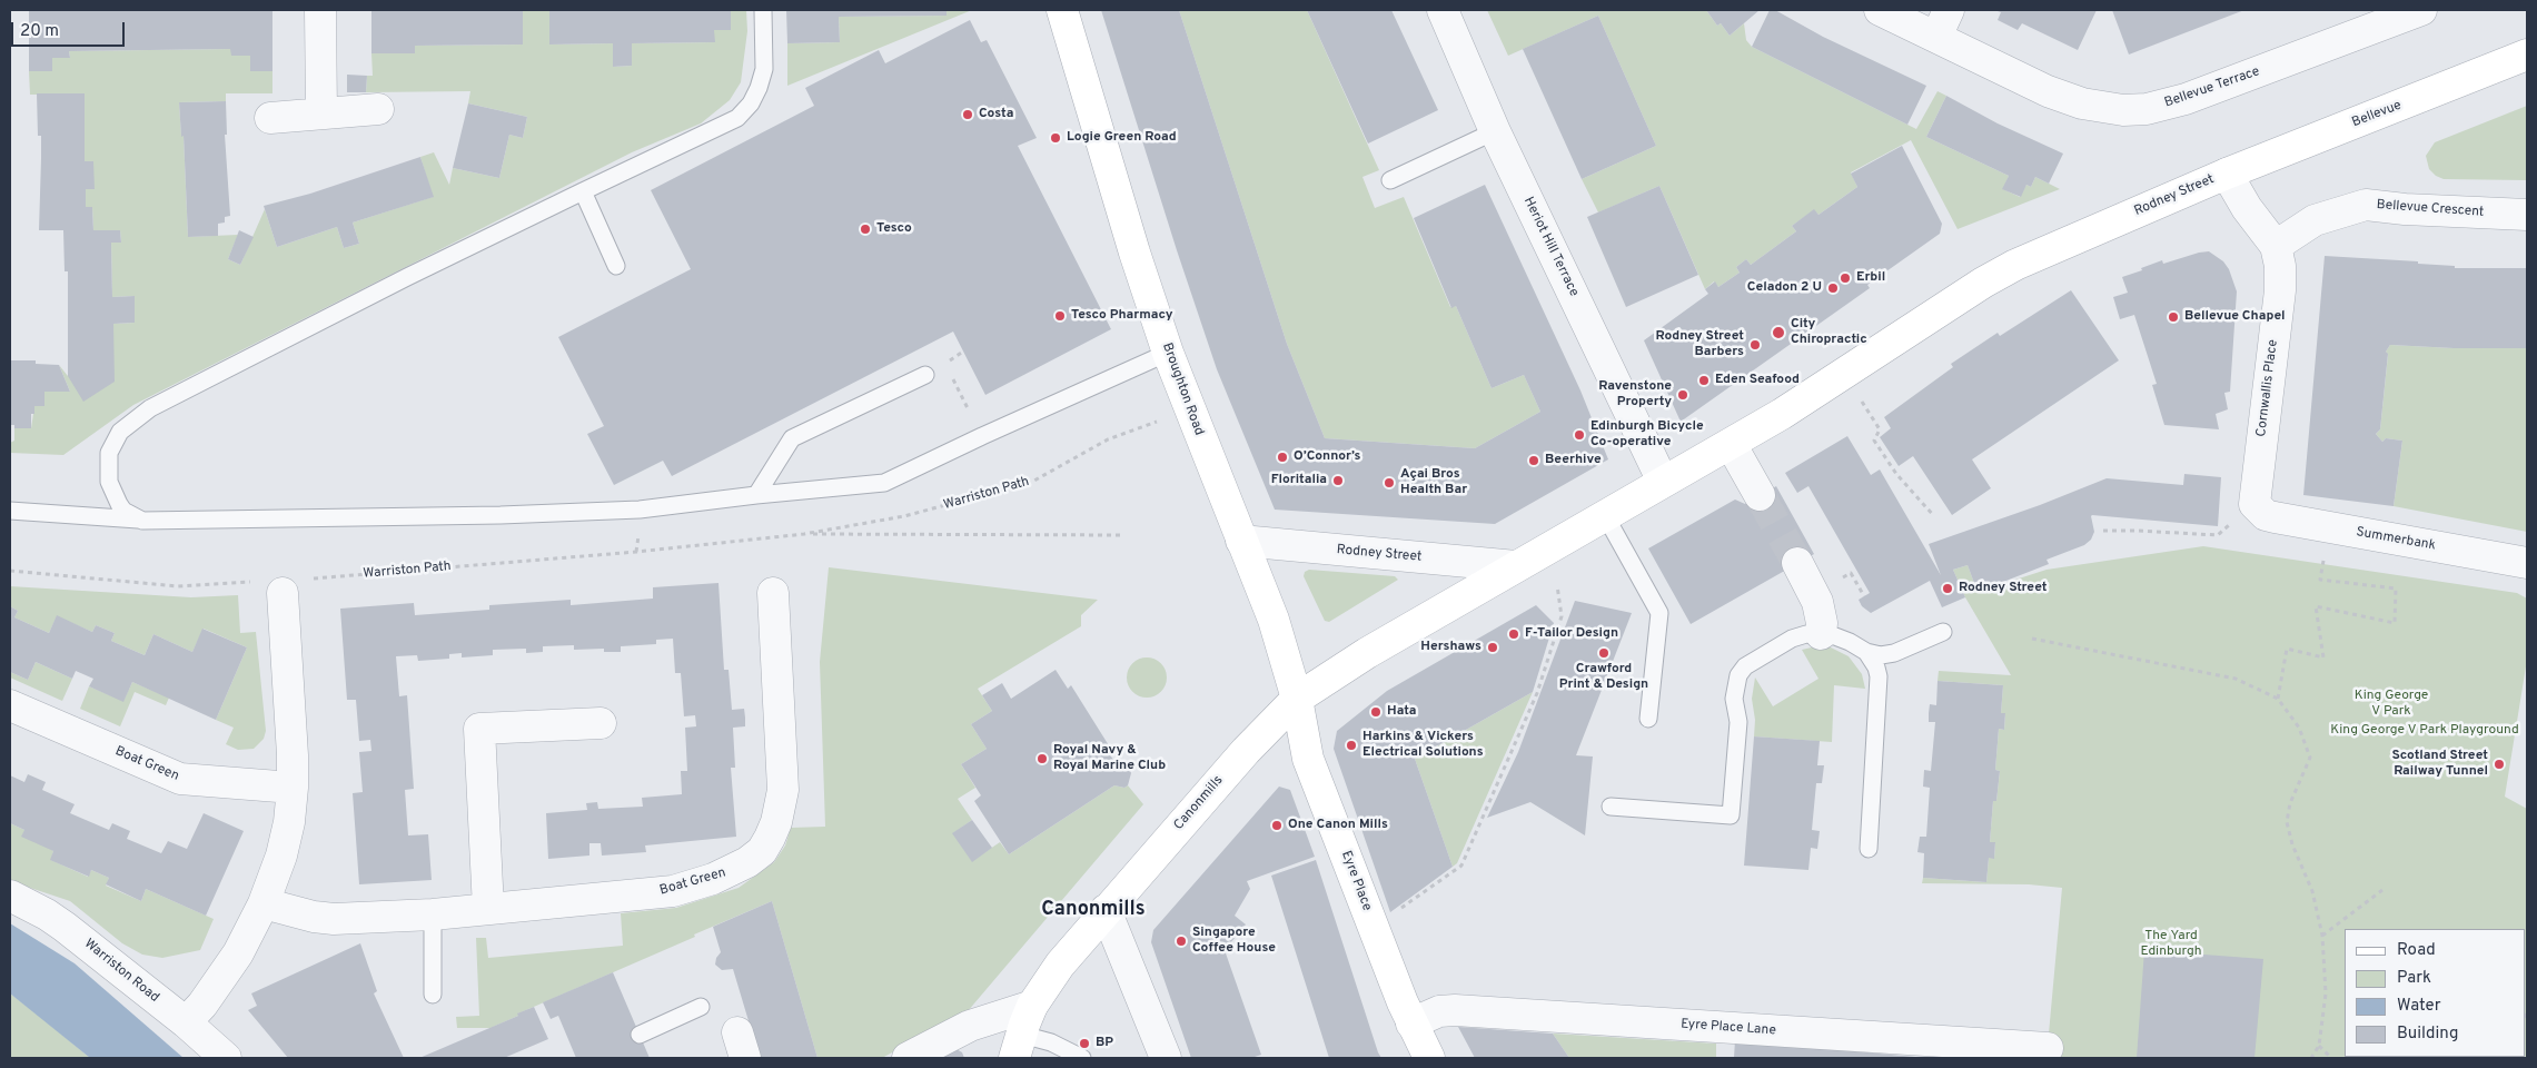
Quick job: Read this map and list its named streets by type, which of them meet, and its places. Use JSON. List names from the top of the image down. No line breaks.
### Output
{"streets":{"main road":["Bellevue","Rodney Street","Broughton Road","Canonmills","Eyre Place"],"street":["Bellevue Terrace","Bellevue Crescent","Heriot Hill Terrace","Cornwallis Place","Summerbank","Boat Green","Warriston Road","Eyre Place Lane"],"path":["Warriston Path"]},"crossings":[["Bellevue","Rodney Street"],["Bellevue","Cornwallis Place"],["Rodney Street","Heriot Hill Terrace"],["Rodney Street","Cornwallis Place"],["Rodney Street","Broughton Road"],["Rodney Street","Canonmills"],["Rodney Street","Eyre Place"],["Bellevue Crescent","Cornwallis Place"],["Cornwallis Place","Summerbank"],["Broughton Road","Warriston Path"],["Broughton Road","Canonmills"],["Broughton Road","Eyre Place"],["Canonmills","Eyre Place"],["Eyre Place","Eyre Place Lane"]],"districts":["Canonmills"],"parks":["King George V Park","King George V Park Playground","The Yard Edinburgh"],"places":["Costa","Logie Green Road","Tesco","Erbil","Celadon 2 U","Tesco Pharmacy","Bellevue Chapel","City Chiropractic","Rodney Street Barbers","Eden Seafood","Ravenstone Property","Edinburgh Bicycle Co-operative","O’Connor’s","Beerhive","Floritalia","Açai Bros Health Bar","Rodney Street","F-Tailor Design","Hershaws","Crawford Print & Design","Hata","Harkins & Vickers Electrical Solutions","Royal Navy & Royal Marine Club","Scotland Street Railway Tunnel","One Canon Mills","Singapore Coffee House","BP"],"legend":["Road","Park","Water","Building"],"scale_bar":"20 m"}
